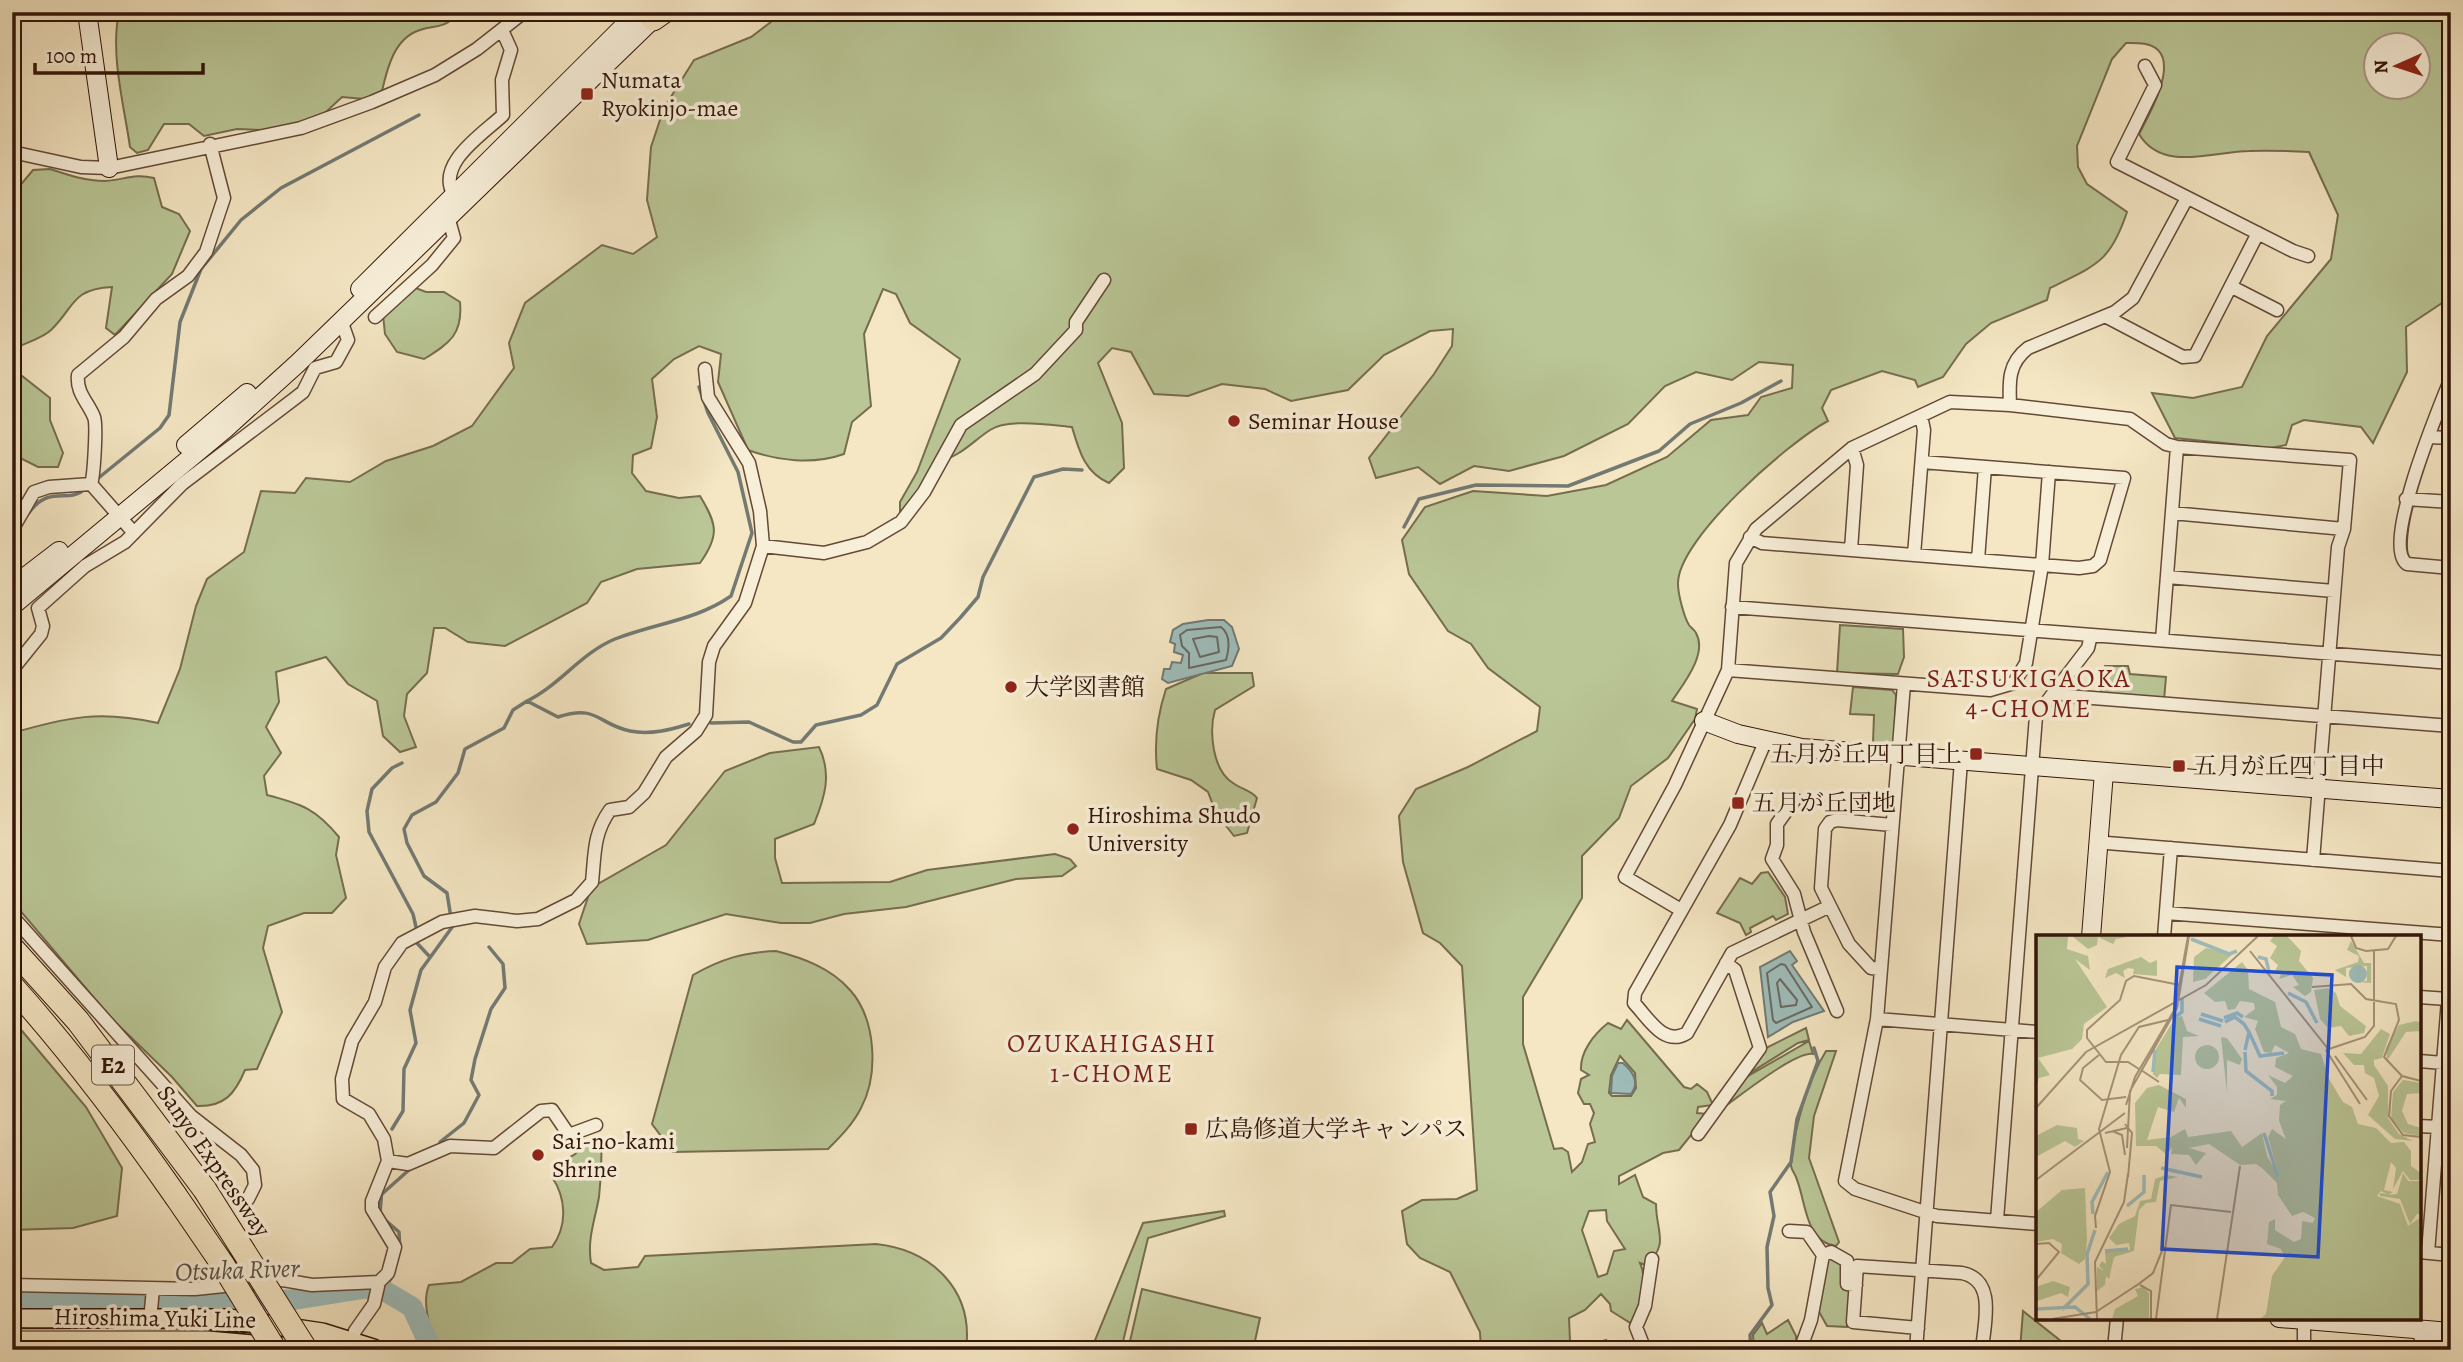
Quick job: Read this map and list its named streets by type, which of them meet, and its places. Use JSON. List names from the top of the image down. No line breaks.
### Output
{"streets":{"highway":["E2","Sanyo Expressway"],"main road":["Hiroshima Yuki Line"]},"districts":["SATSUKIGAOKA 4-CHOME","OZUKAHIGASHI 1-CHOME"],"water":["Otsuka River"],"places":{"transit":["Numata Ryokinjo-mae","五月が丘四丁目上","五月が丘四丁目中","五月が丘団地","広島修道大学キャンパス"],"other":["Seminar House","大学図書館","Hiroshima Shudo University","Sai-no-kami Shrine"]},"scale_bar":"100 m","north":"left"}
